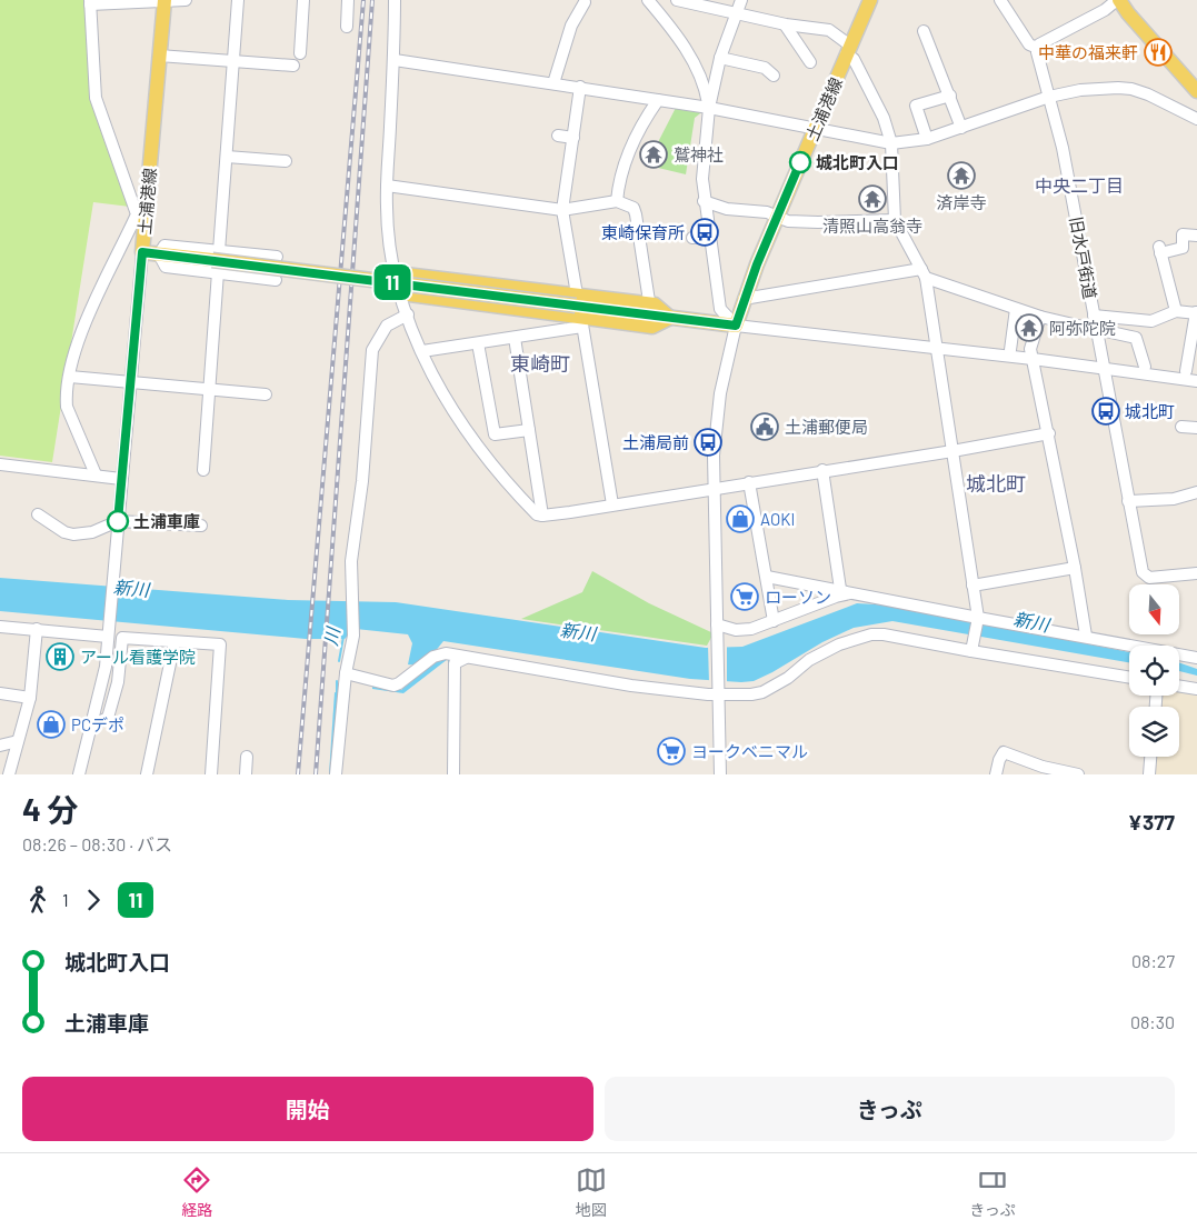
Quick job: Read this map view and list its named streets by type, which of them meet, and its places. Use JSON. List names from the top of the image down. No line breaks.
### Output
{"streets":{"main road":["土浦港線"],"street":["旧水戸街道"]},"districts":["中央二丁目","東崎町","城北町"],"water":["新川","川"],"places":{"restaurant":["中華の福来軒"],"temple":["鷲神社","済岸寺","清照山高翁寺","阿弥陀院"],"other":["城北町入口","土浦車庫"],"bus stop":["東崎保育所","城北町","土浦局前"],"public building":["土浦郵便局"],"shop":["AOKI","PCデポ"],"supermarket":["ローソン","ヨークベニマル"],"building":["アール看護学院"]},"lines":["bus line 11"],"north":"bottom","page":{"on_map":"11","heading":["4 分","08:26 – 08:30 · バス","¥377"],"legs":["1","11"],"list":[{"name":"城北町入口","value":"08:27"},{"name":"土浦車庫","value":"08:30"}],"buttons":["開始","きっぷ"],"tabs":["経路","地図","きっぷ"]}}
